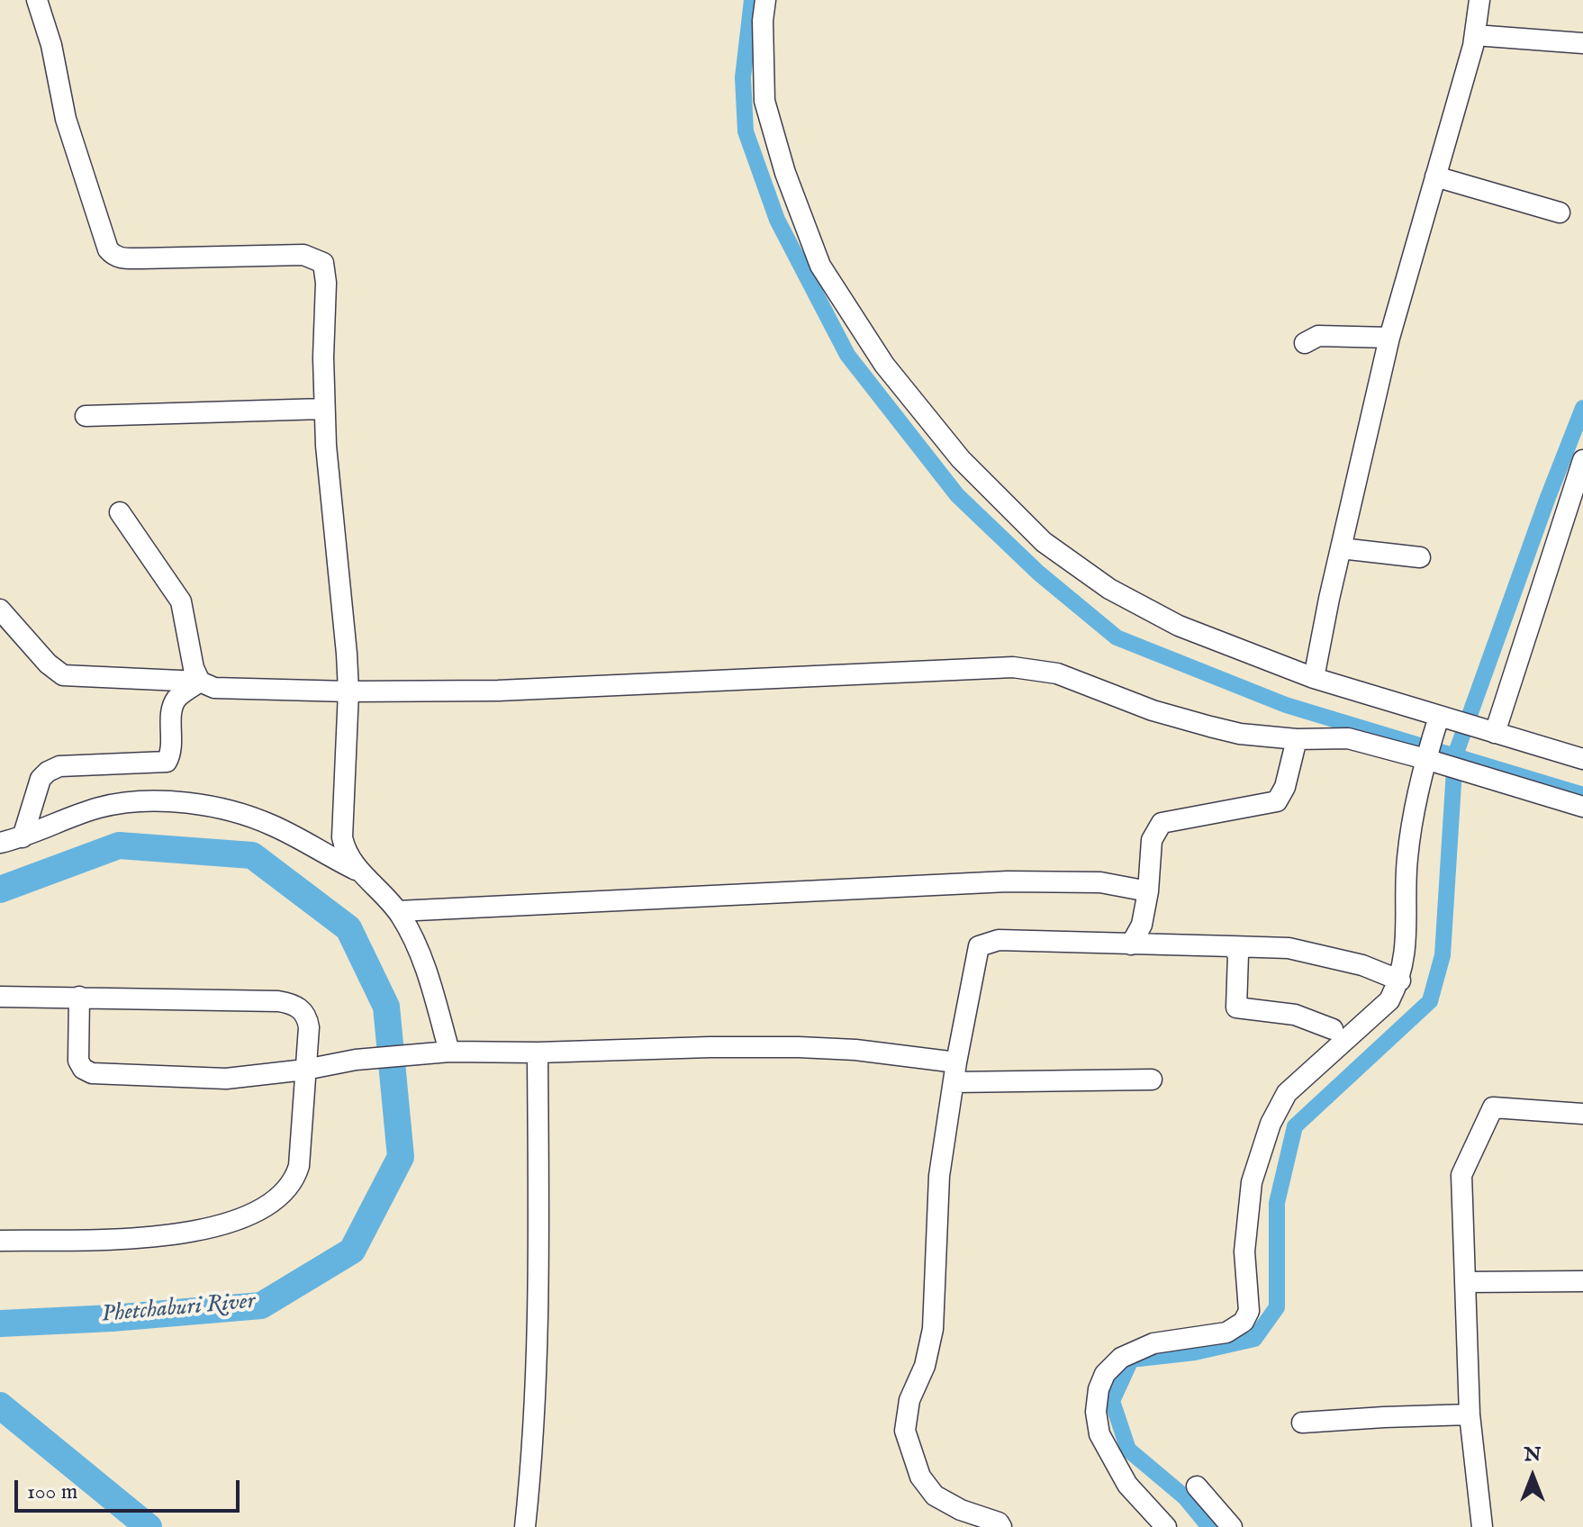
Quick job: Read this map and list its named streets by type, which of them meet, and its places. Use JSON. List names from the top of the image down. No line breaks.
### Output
{"water":["Phetchaburi River"],"scale_bar":"100 m","north":"top"}
